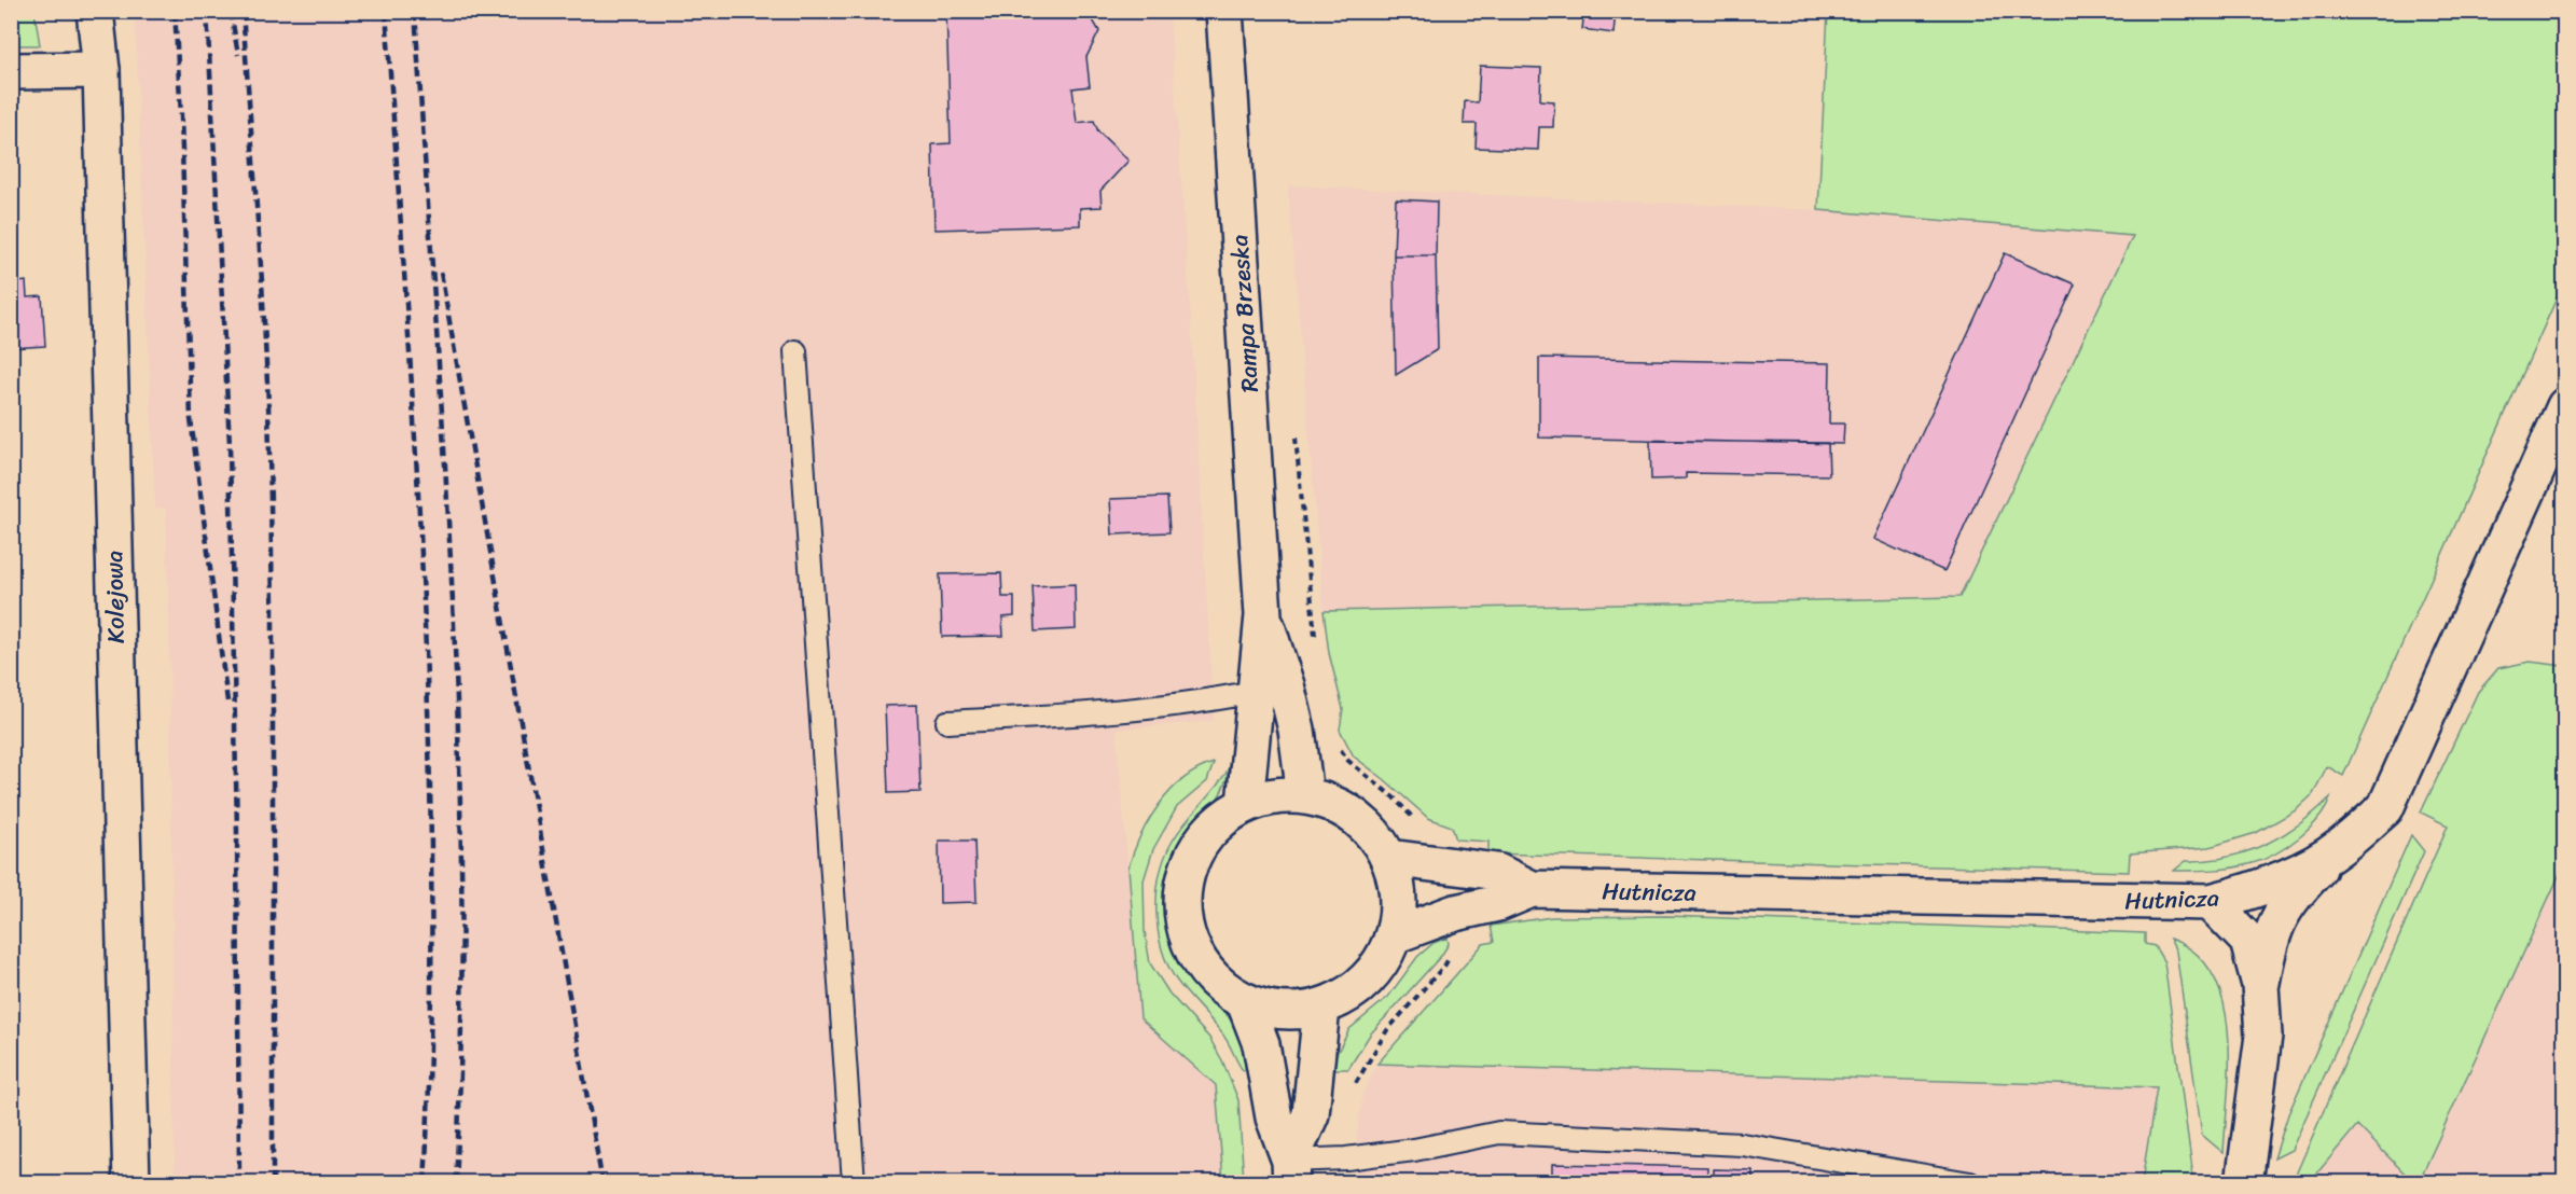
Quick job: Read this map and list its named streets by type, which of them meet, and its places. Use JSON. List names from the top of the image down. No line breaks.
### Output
{"streets":{"main road":["Rampa Brzeska","Kolejowa","Hutnicza"]},"crossings":[["Rampa Brzeska","Hutnicza"]]}
